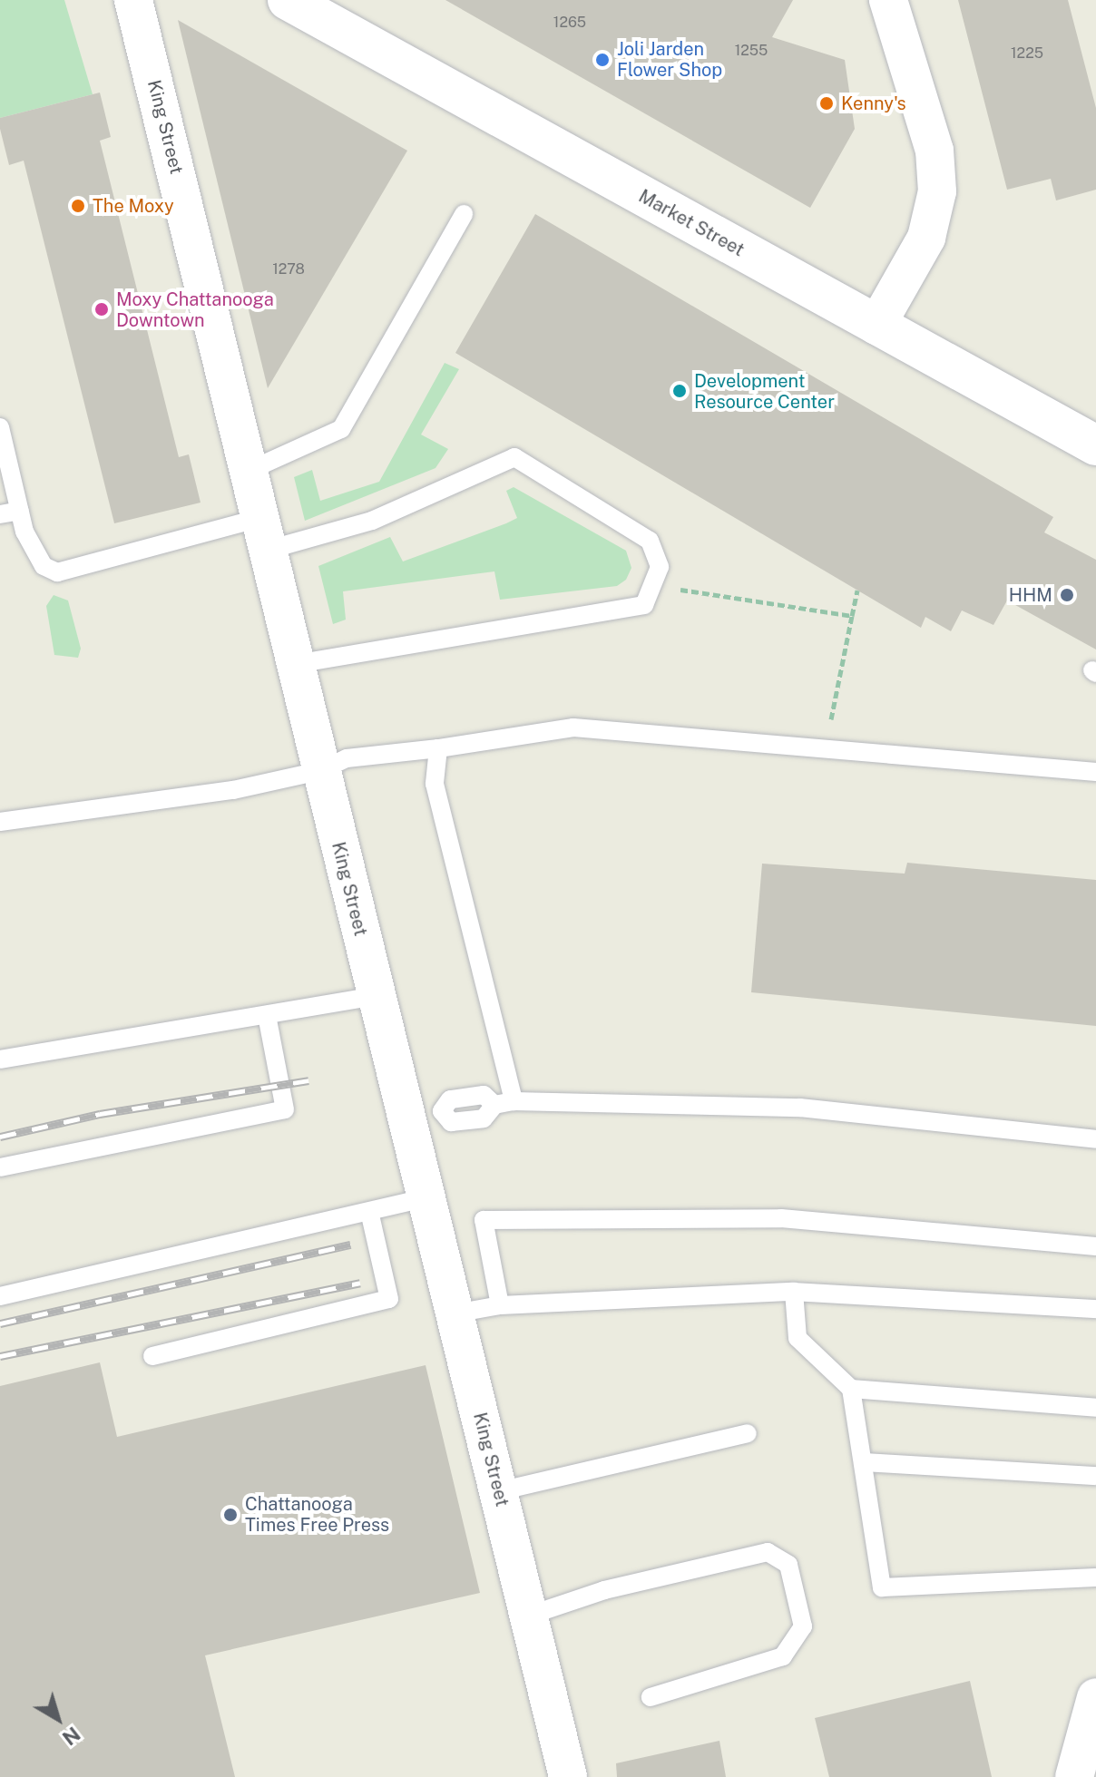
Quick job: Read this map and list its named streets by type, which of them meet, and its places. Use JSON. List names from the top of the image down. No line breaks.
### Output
{"streets":{"main road":["Market Street"],"street":["King Street"]},"places":["Joli Jarden Flower Shop","Kenny's","The Moxy","Moxy Chattanooga Downtown","Development Resource Center","HHM","Chattanooga Times Free Press"],"house_numbers":["1265","1255","1225","1278"],"north":"bottom right"}
